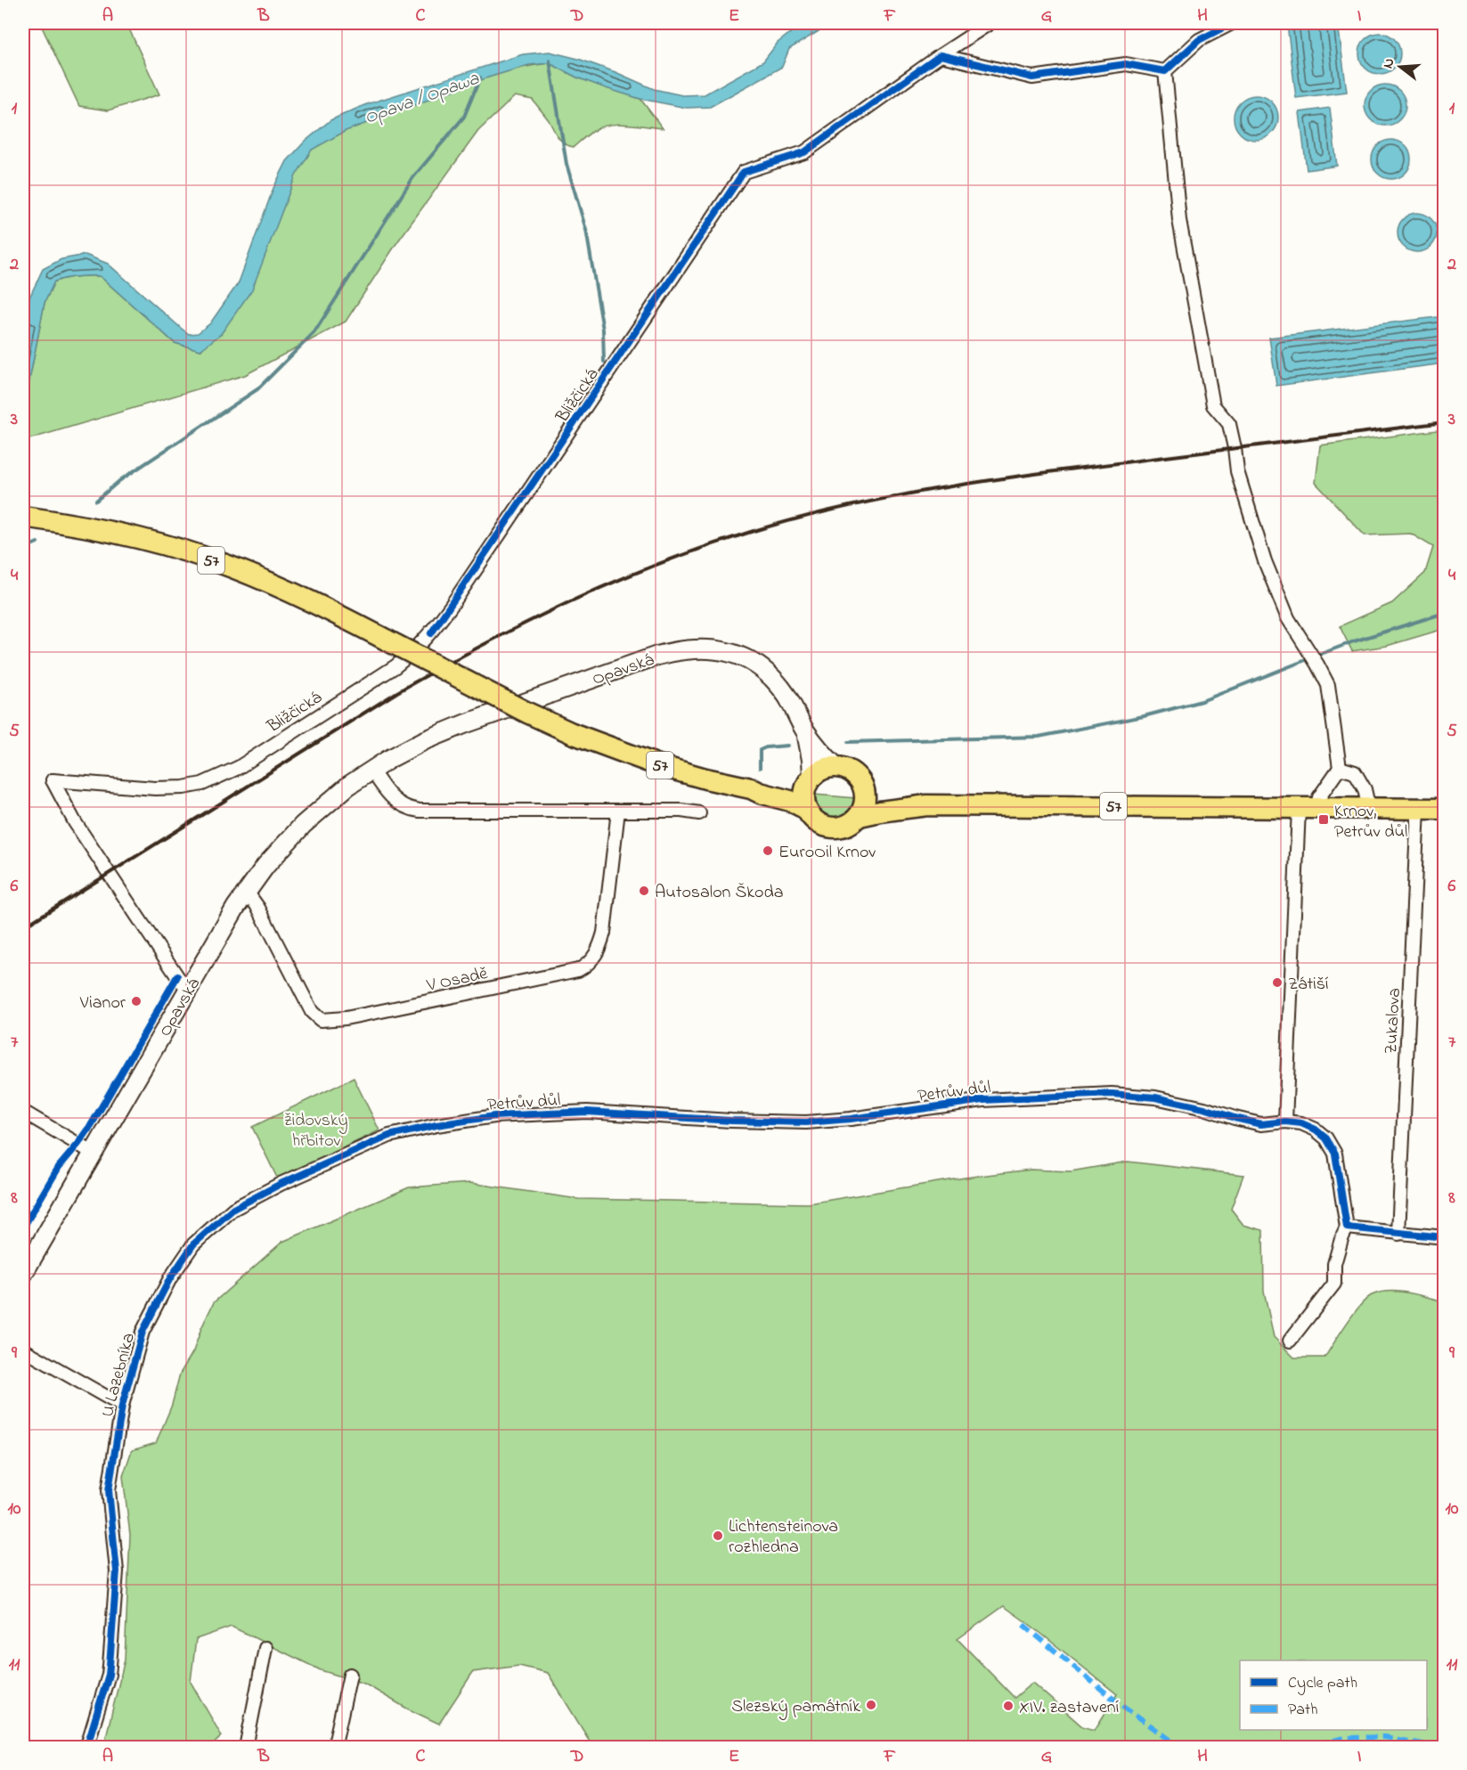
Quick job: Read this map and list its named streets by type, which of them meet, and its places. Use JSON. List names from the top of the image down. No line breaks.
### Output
{"streets":{"main road":["57","Opavská"],"street":["Bližčická","V Osadě","Zukalova","Petrův důl","U Lazebníka"]},"crossings":[["Bližčická","Opavská"],["57","Opavská"],["57","Zukalova"],["Opavská","V Osadě"],["Petrův důl","U Lazebníka"]],"water":["Opava / Opawa"],"parks":["židovský hřbitov"],"places":{"transit":["Krnov, Petrův důl"],"other":["EuroOil Krnov","Autosalon Škoda","Zátiší","Vianor","Lichtensteinova rozhledna","Slezský památník","XIV. zastavení"]},"legend":["Cycle path","Path"],"north":"left","grid":{"columns":["A","B","C","D","E","F","G","H","I"],"rows":["1","2","3","4","5","6","7","8","9","10","11"]}}
